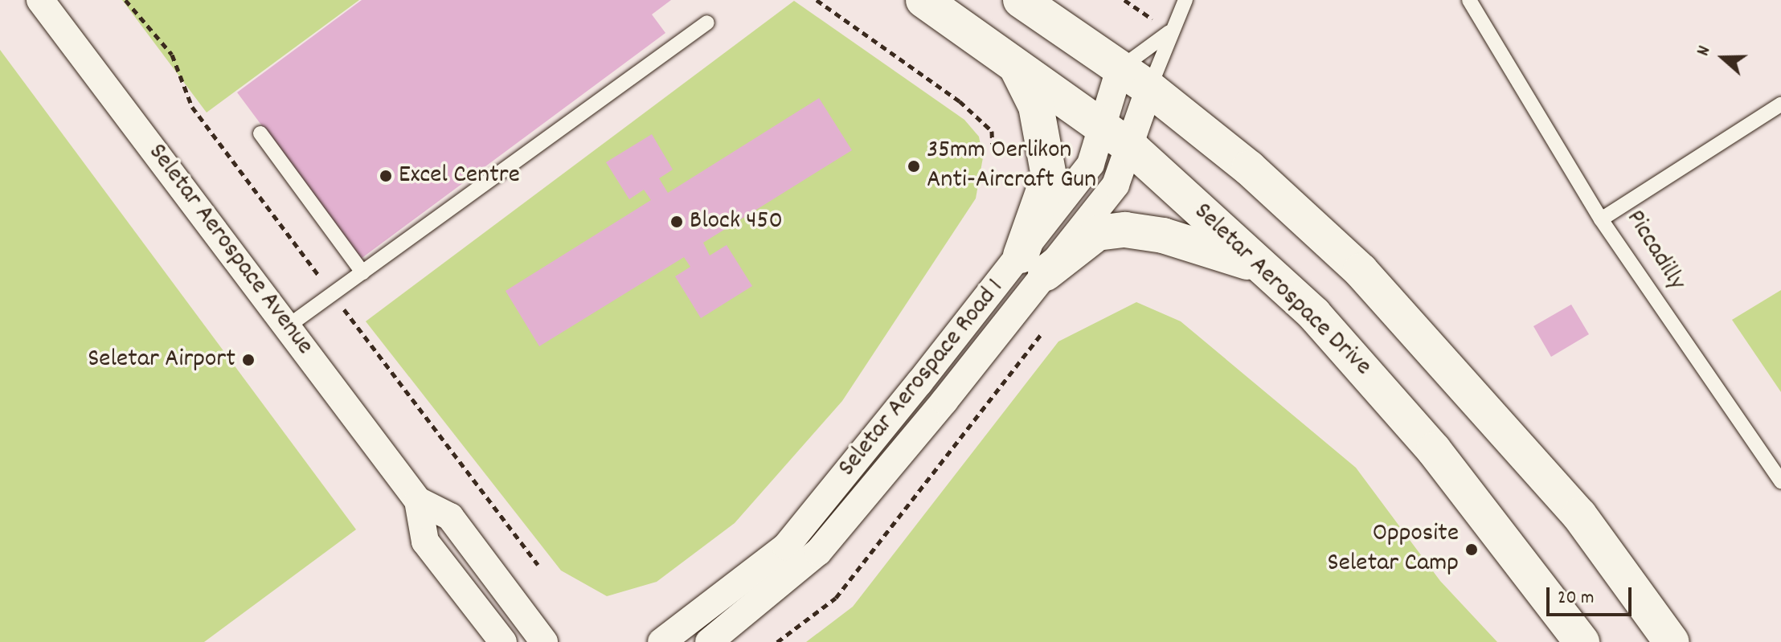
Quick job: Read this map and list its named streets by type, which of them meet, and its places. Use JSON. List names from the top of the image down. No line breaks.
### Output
{"streets":{"street":["Seletar Aerospace Avenue","Seletar Aerospace Drive","Seletar Aerospace Road 1"],"lane":["Piccadilly"]},"crossings":[["Seletar Aerospace Drive","Seletar Aerospace Road 1"]],"places":["35mm Oerlikon Anti-Aircraft Gun","Excel Centre","Block 450","Seletar Airport","Opposite Seletar Camp"],"scale_bar":"20 m","north":"left"}
